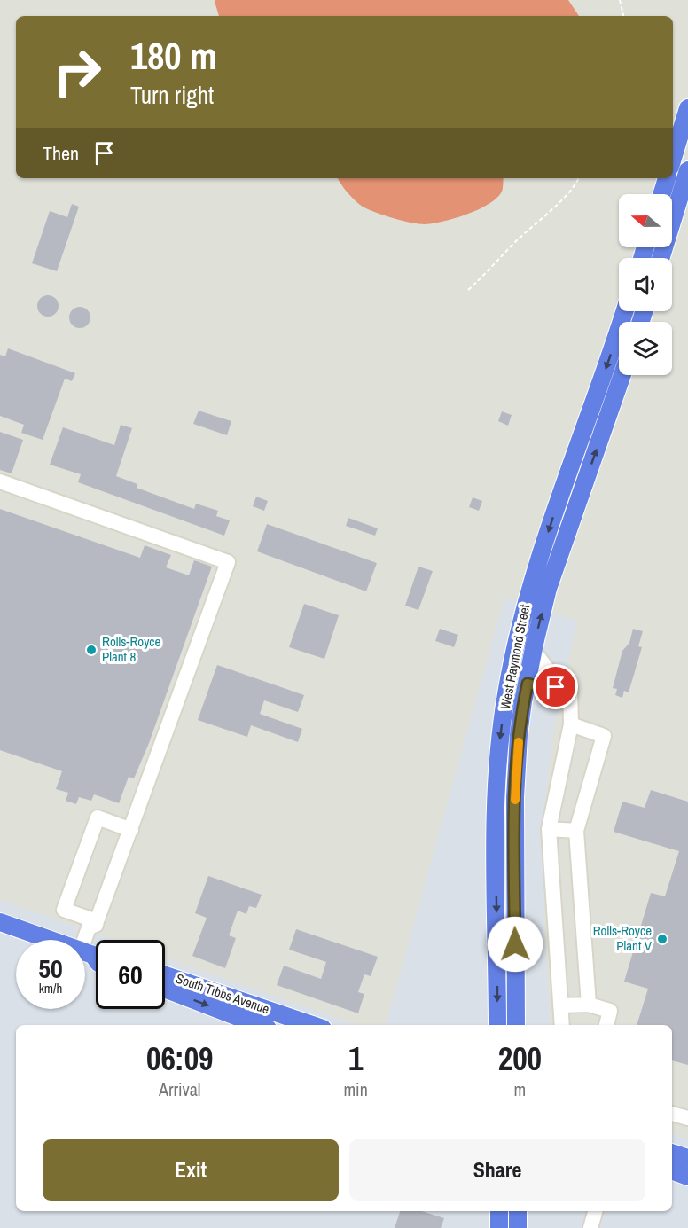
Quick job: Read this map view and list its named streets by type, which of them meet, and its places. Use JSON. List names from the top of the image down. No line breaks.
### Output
{"streets":{"main road":["West Raymond Street","South Tibbs Avenue"]},"places":["Rolls-Royce Plant 8","Rolls-Royce Plant V"],"north":"left","page":{"turn":["180 m","Turn right"],"then":"Then","speed":"50 km/h","limit":"60","eta":["06:09","Arrival","1","min","200","m"],"buttons":["Exit","Share"]}}
